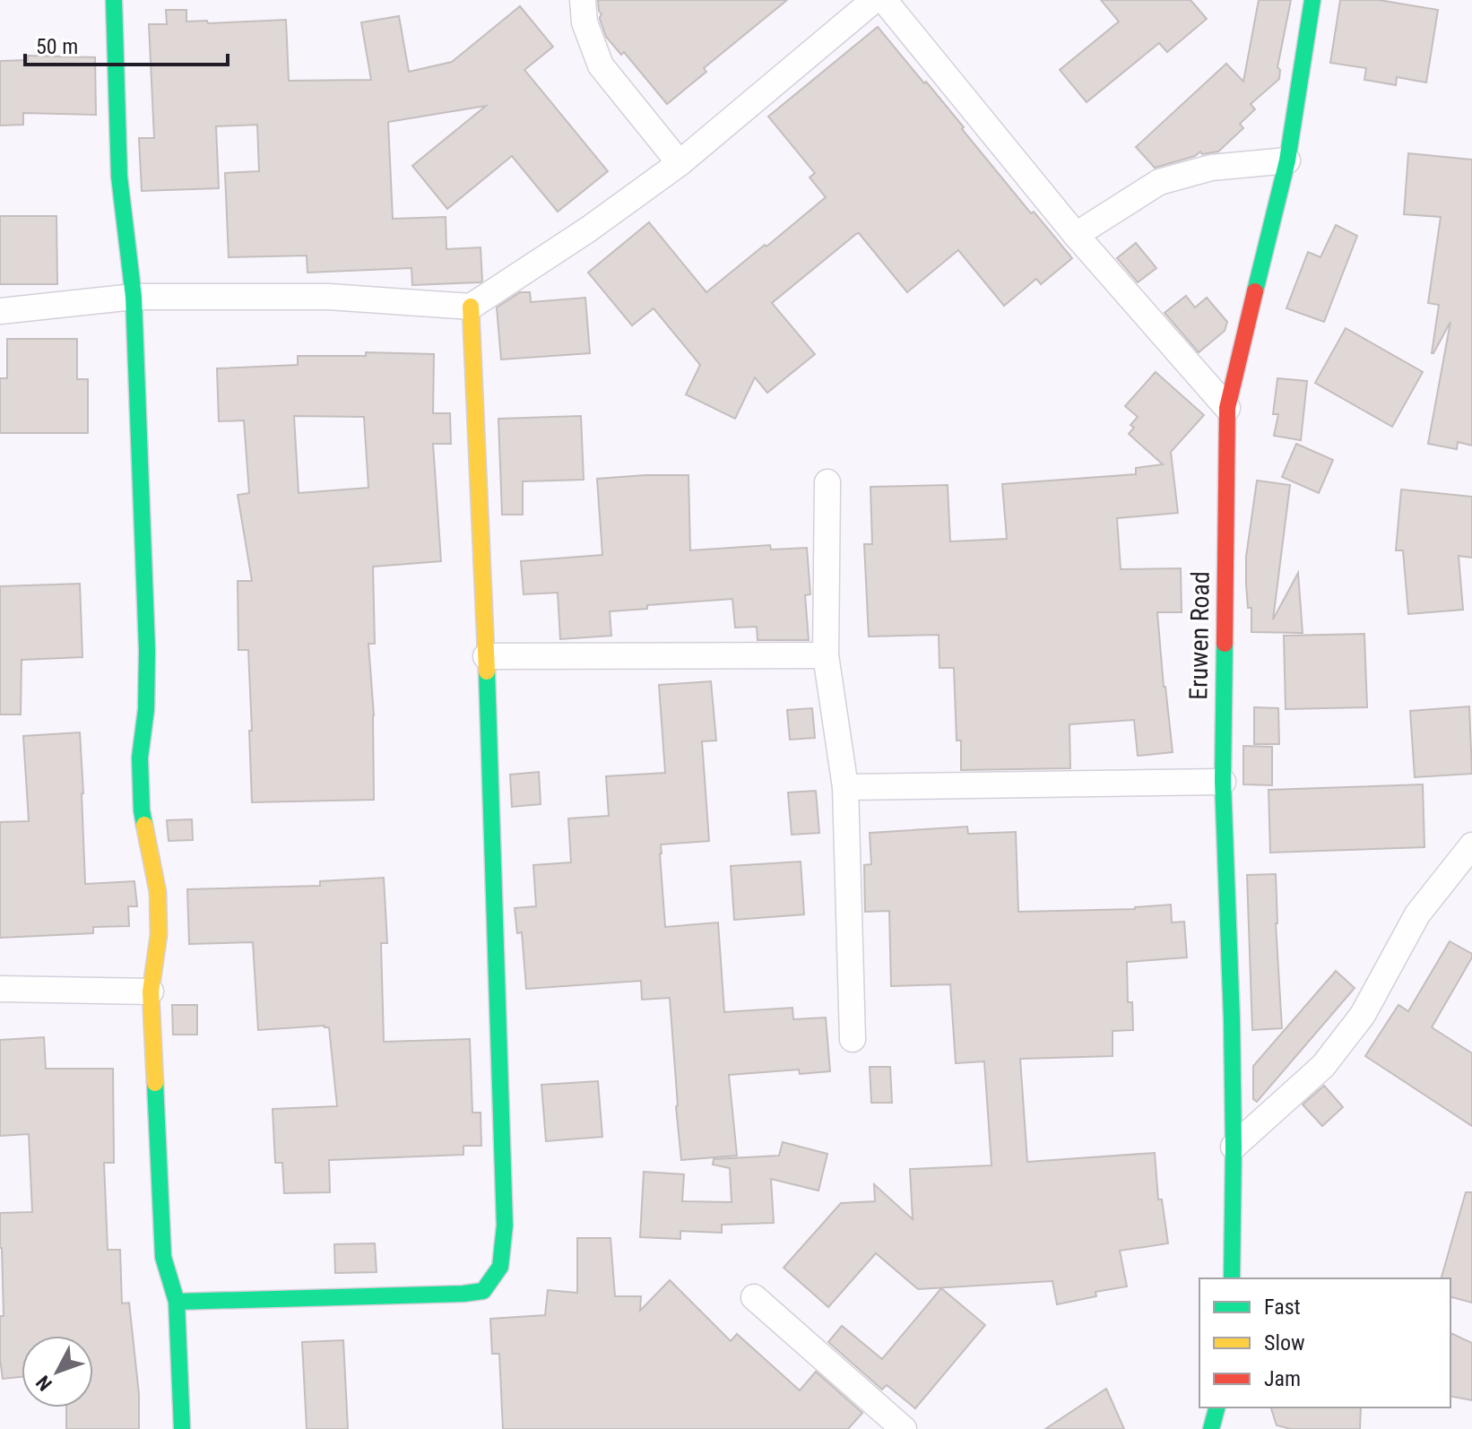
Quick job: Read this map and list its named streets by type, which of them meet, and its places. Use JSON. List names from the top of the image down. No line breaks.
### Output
{"streets":{"street":["Eruwen Road"]},"legend":["Fast","Slow","Jam"],"scale_bar":"50 m","north":"bottom left"}
